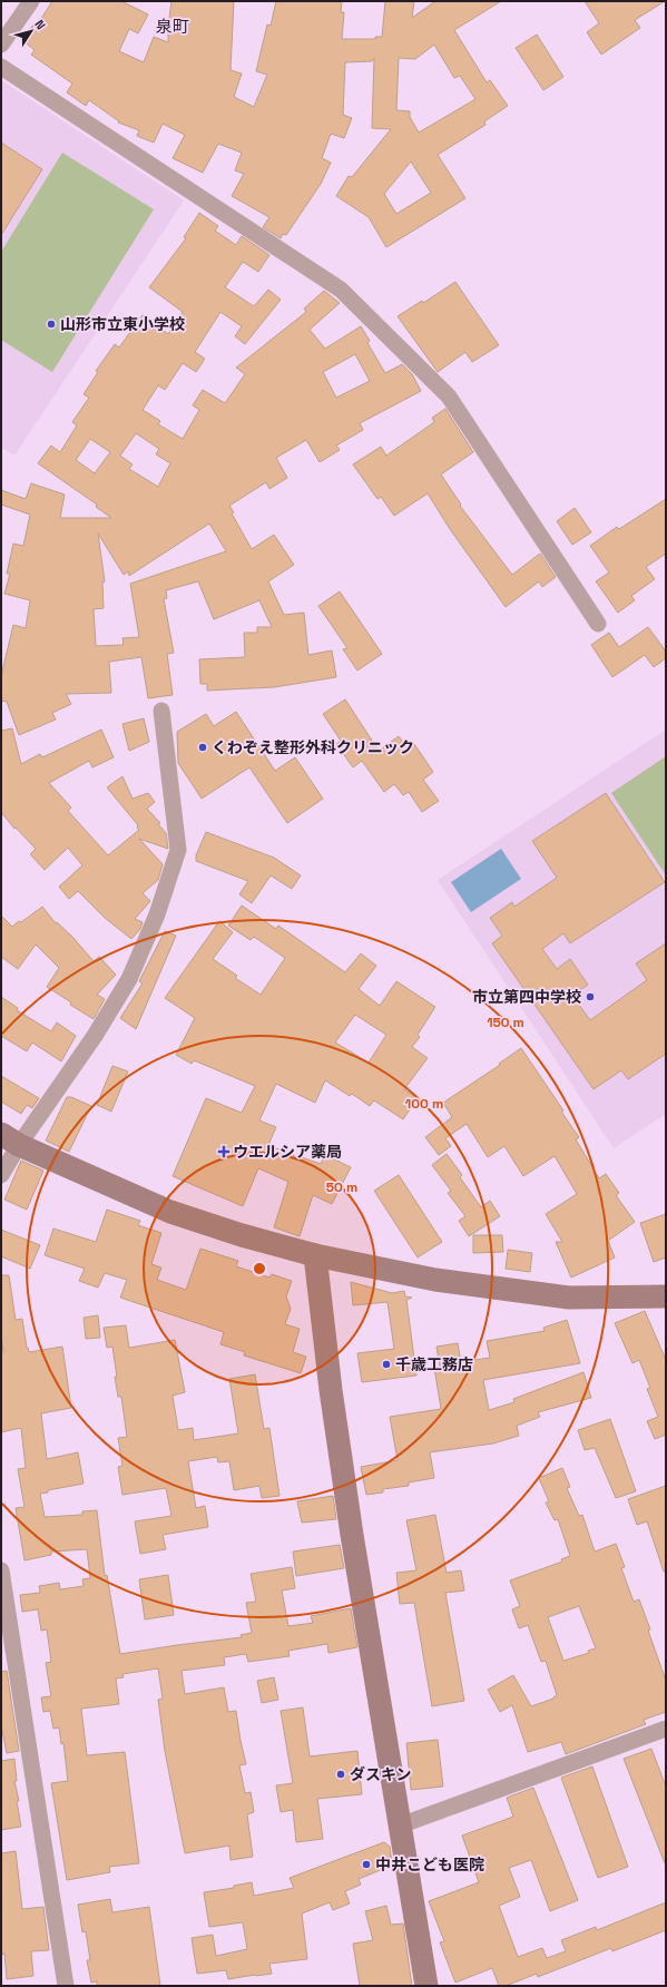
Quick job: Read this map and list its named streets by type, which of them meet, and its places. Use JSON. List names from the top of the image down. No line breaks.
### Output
{"districts":["泉町"],"places":{"other":["山形市立東小学校","くわぞえ整形外科クリニック","市立第四中学校","千歳工務店","ダスキン","中井こども医院"],"health":["ウエルシア薬局"]},"north":"top right","rings":["150 m","100 m","50 m"]}
